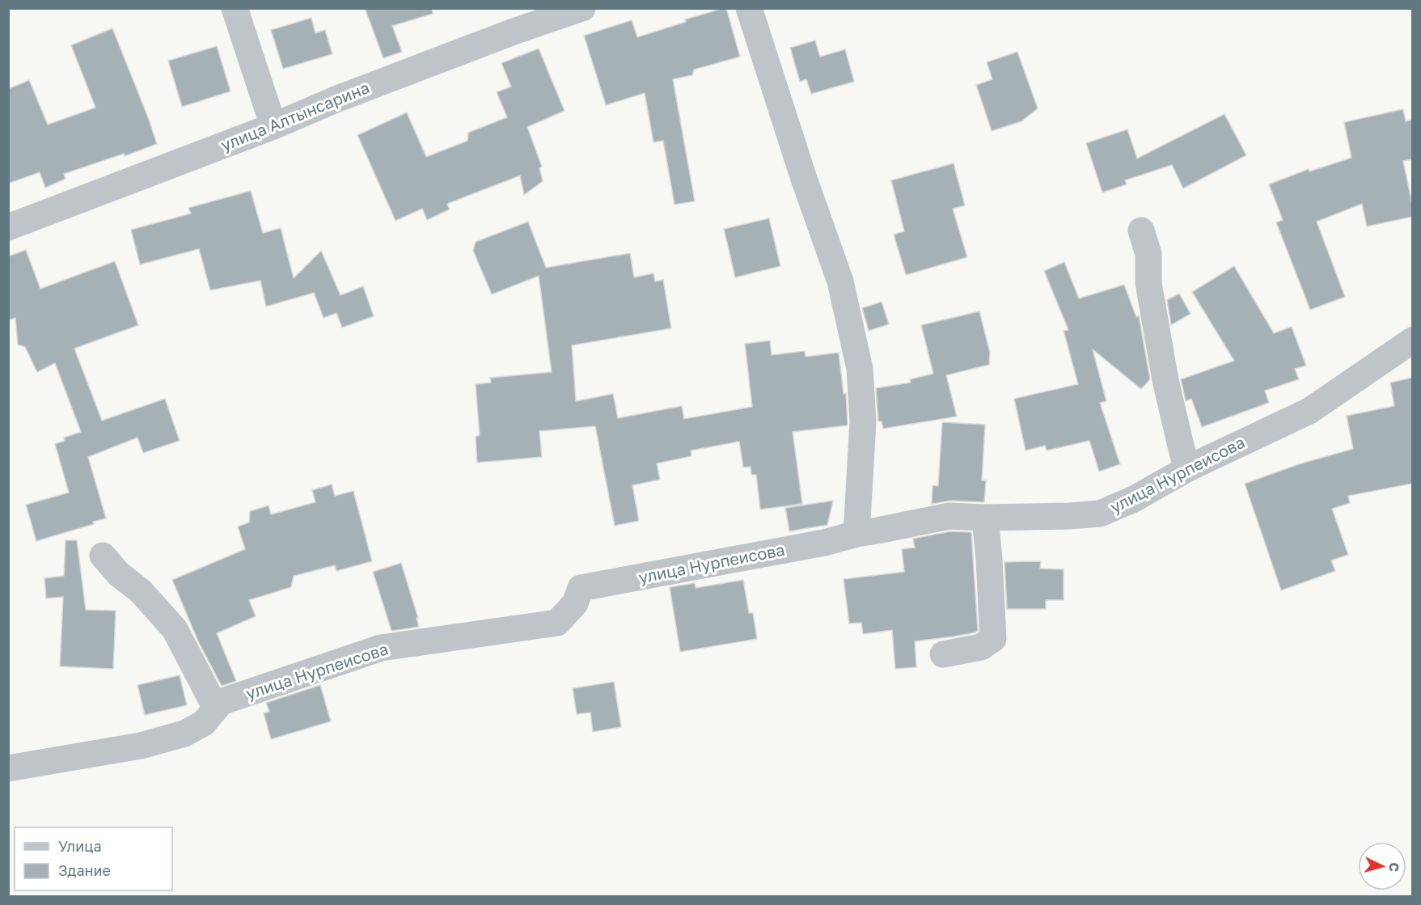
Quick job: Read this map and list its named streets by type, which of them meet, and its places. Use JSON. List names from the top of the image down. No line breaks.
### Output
{"streets":{"street":["улица Алтынсарина","улица Нурпеисова"]},"legend":["Улица","Здание"],"north":"right"}
